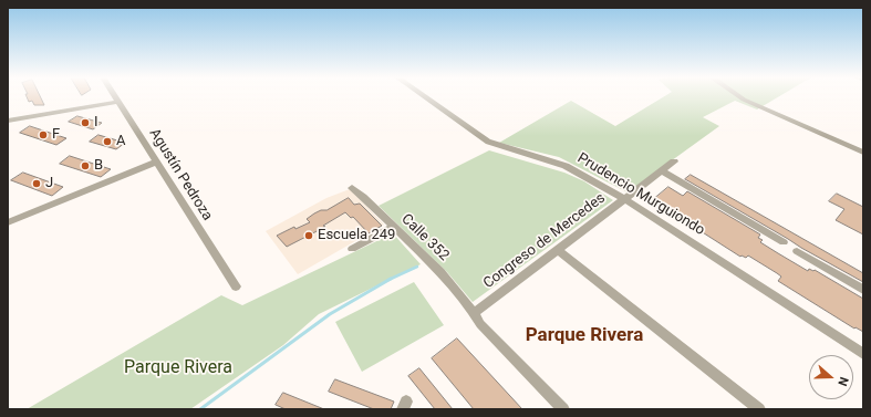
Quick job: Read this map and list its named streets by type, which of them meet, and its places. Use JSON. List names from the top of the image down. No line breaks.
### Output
{"streets":{"street":["Agustín Pedroza","Prudencio Murguiondo","Calle 352","Congreso de Mercedes"]},"crossings":[["Prudencio Murguiondo","Congreso de Mercedes"],["Calle 352","Congreso de Mercedes"]],"districts":["Parque Rivera"],"parks":["Parque Rivera"],"places":["I","F","A","B","J","Escuela 249"],"north":"right"}
